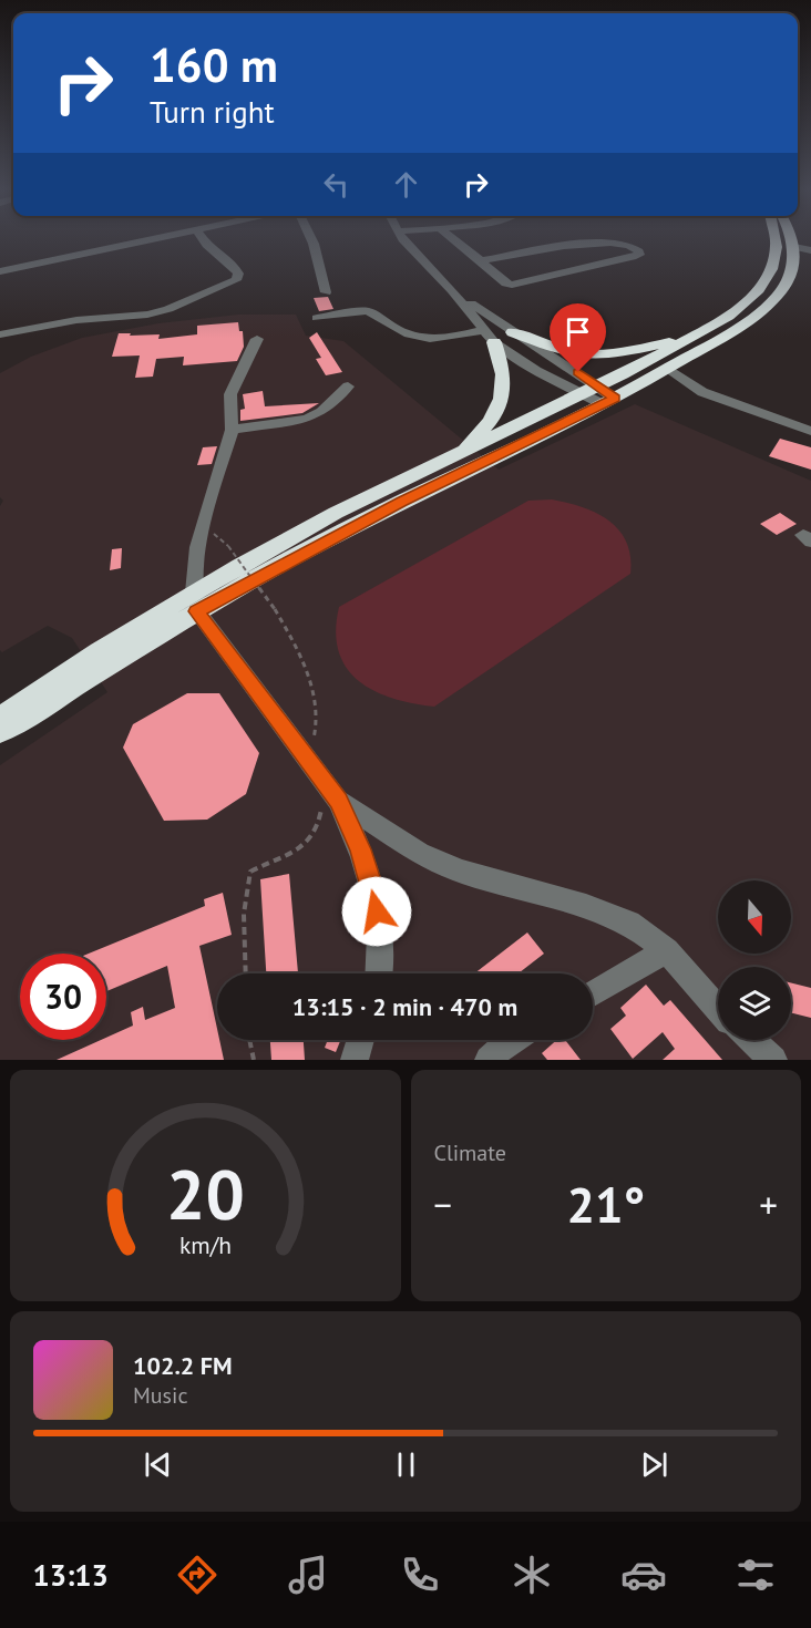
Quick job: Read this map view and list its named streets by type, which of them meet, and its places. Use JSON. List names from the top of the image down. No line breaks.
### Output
{"north":"bottom","page":{"turn":["160 m","Turn right"],"limit":"30","trip":"13:15 · 2 min · 470 m","tile":"Climate","heat":["−","21°","+"],"song":["102.2 FM","Music"],"tabs":"13:13","gauge":["20","km/h"]}}
